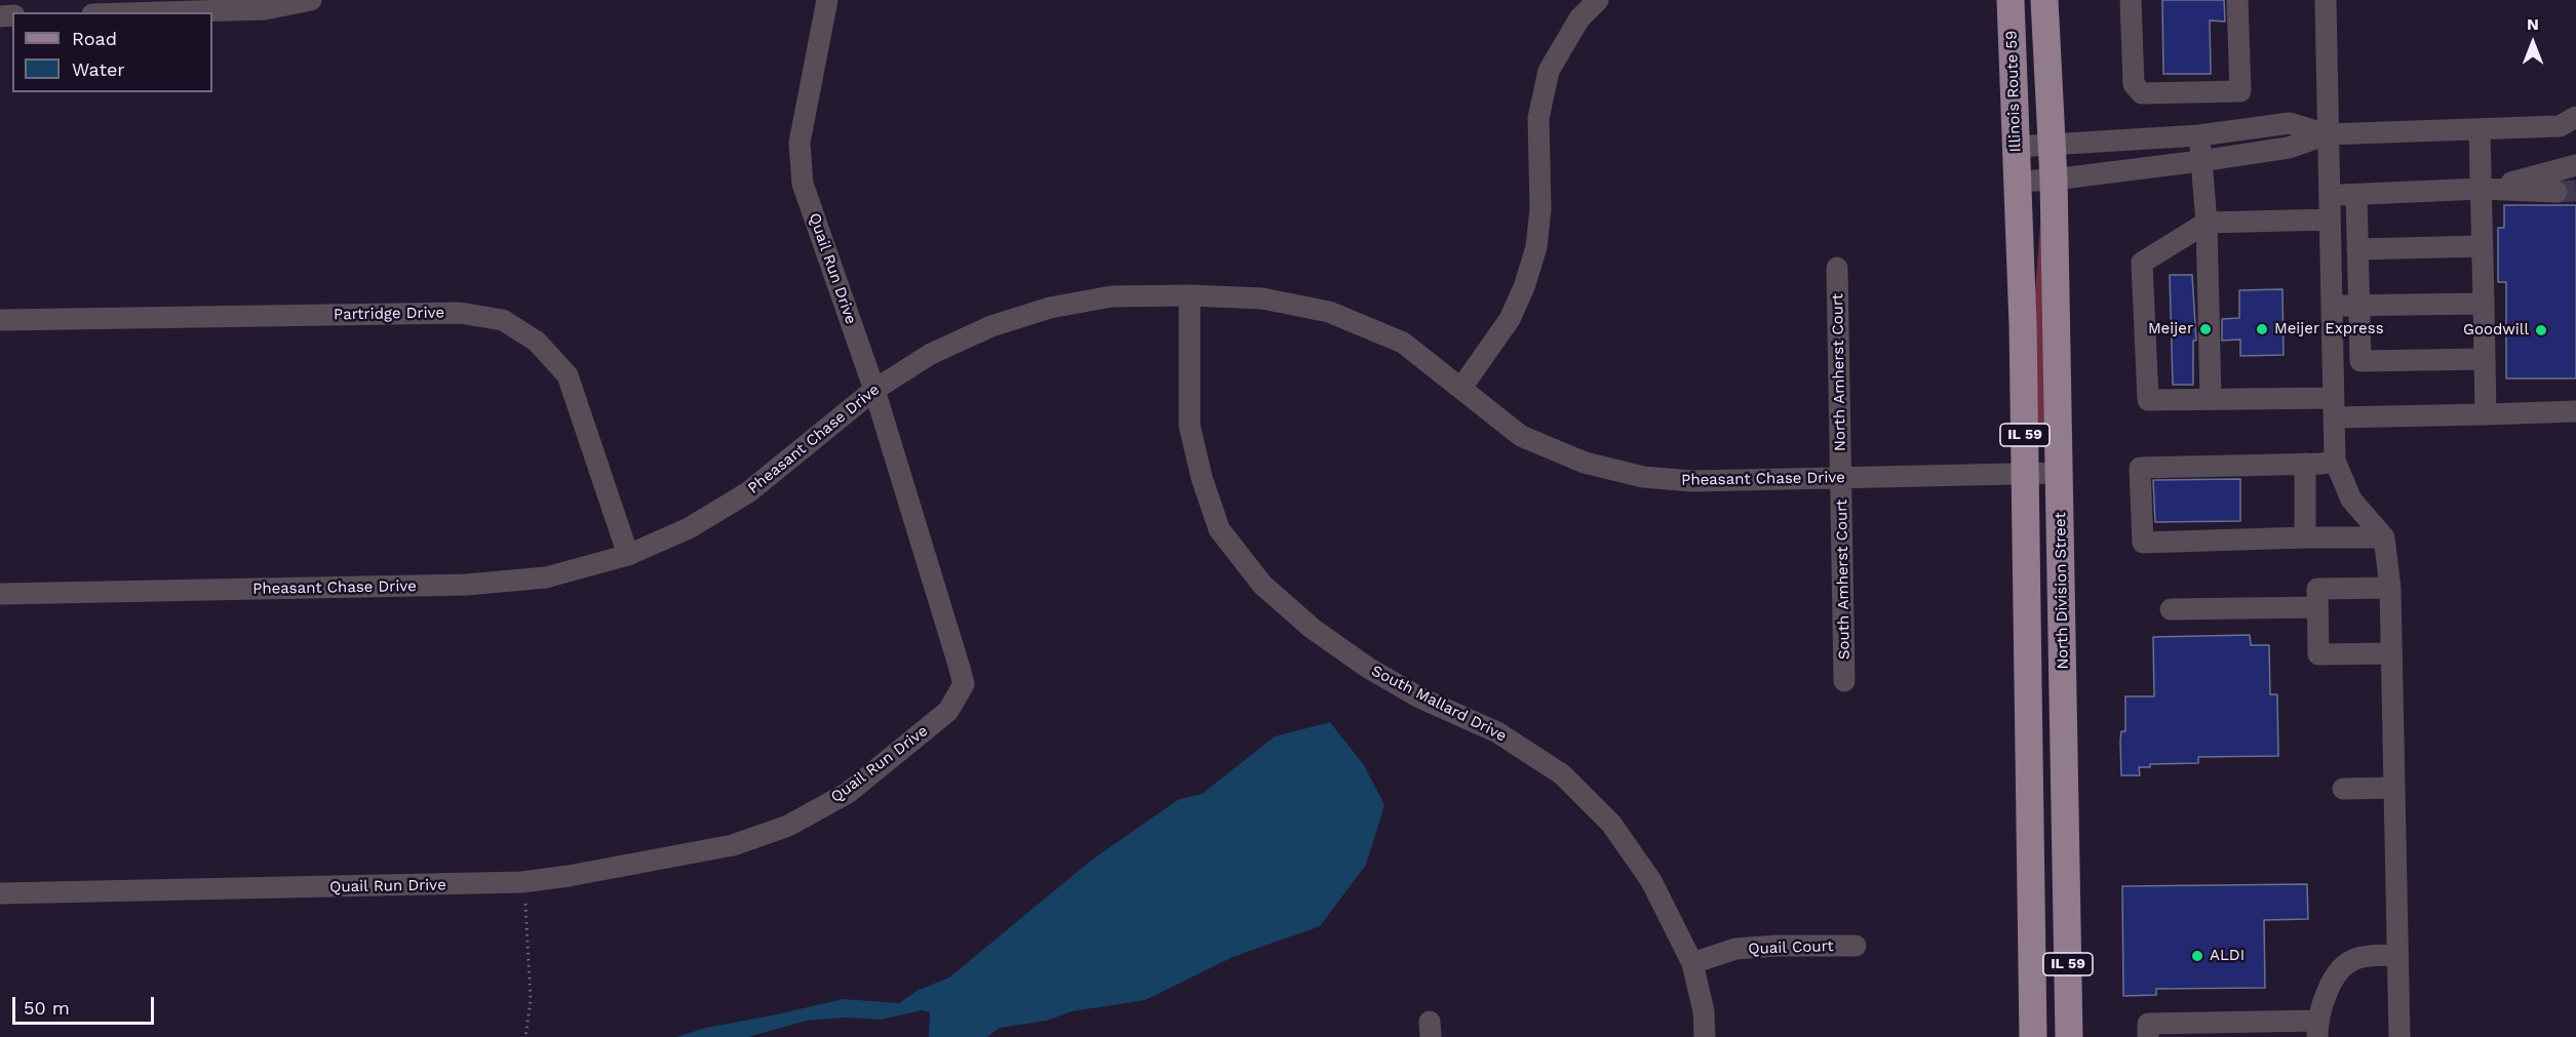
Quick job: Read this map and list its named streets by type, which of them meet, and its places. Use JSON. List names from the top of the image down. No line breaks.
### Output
{"streets":{"main road":["Illinois Route 59","IL 59","North Division Street"],"street":["Quail Run Drive","Partridge Drive","North Amherst Court","Pheasant Chase Drive","South Amherst Court","South Mallard Drive","Quail Court"]},"crossings":[["Illinois Route 59","IL 59"],["Quail Run Drive","Pheasant Chase Drive"],["Partridge Drive","Pheasant Chase Drive"],["North Amherst Court","Pheasant Chase Drive"],["North Amherst Court","South Amherst Court"],["IL 59","Pheasant Chase Drive"],["IL 59","North Division Street"],["Pheasant Chase Drive","South Amherst Court"],["Pheasant Chase Drive","North Division Street"],["Pheasant Chase Drive","South Mallard Drive"],["South Mallard Drive","Quail Court"]],"places":["Meijer","Meijer Express","Goodwill","ALDI"],"legend":["Road","Water"],"scale_bar":"50 m","north":"top"}
